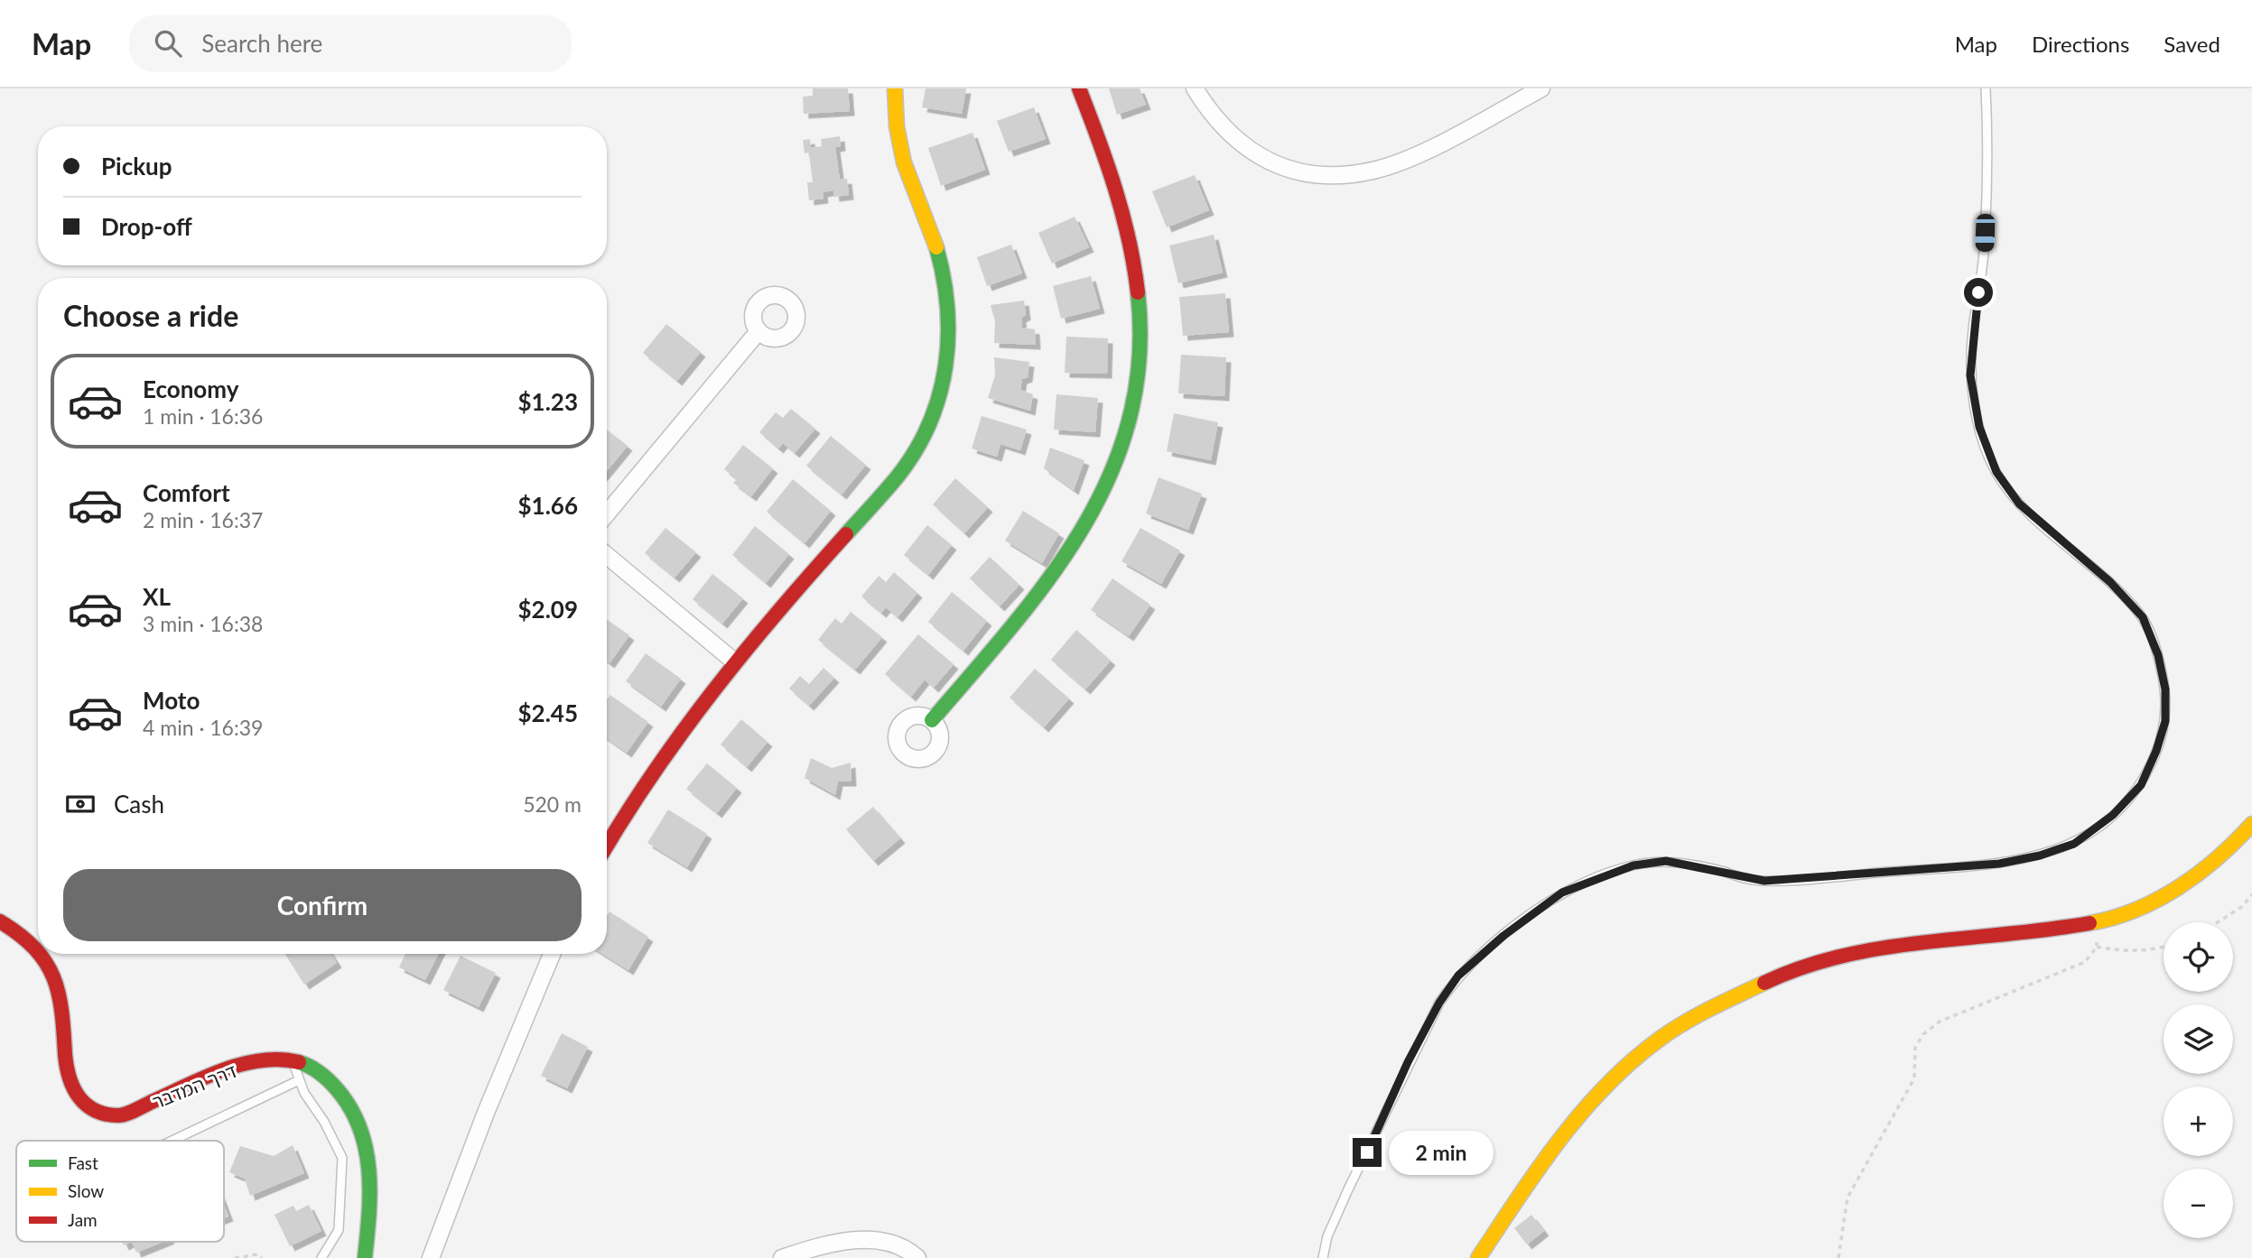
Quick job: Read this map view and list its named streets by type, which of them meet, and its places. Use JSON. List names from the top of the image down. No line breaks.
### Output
{"streets":{"street":["דרך המדבר"]},"legend":["Fast","Slow","Jam"],"page":{"header":"Map","search":"Search here","nav":["Map","Directions","Saved"],"banner":["Pickup","Drop-off"],"heading":"Choose a ride","list":[{"name":"Economy","note":"1 min · 16:36","value":"$1.23"},{"name":"Comfort","note":"2 min · 16:37","value":"$1.66"},{"name":"XL","note":"3 min · 16:38","value":"$2.09"},{"name":"Moto","note":"4 min · 16:39","value":"$2.45"}],"pay":["Cash","520 m"],"buttons":"Confirm","map_buttons":["+","−"],"bubble":"2 min"}}
